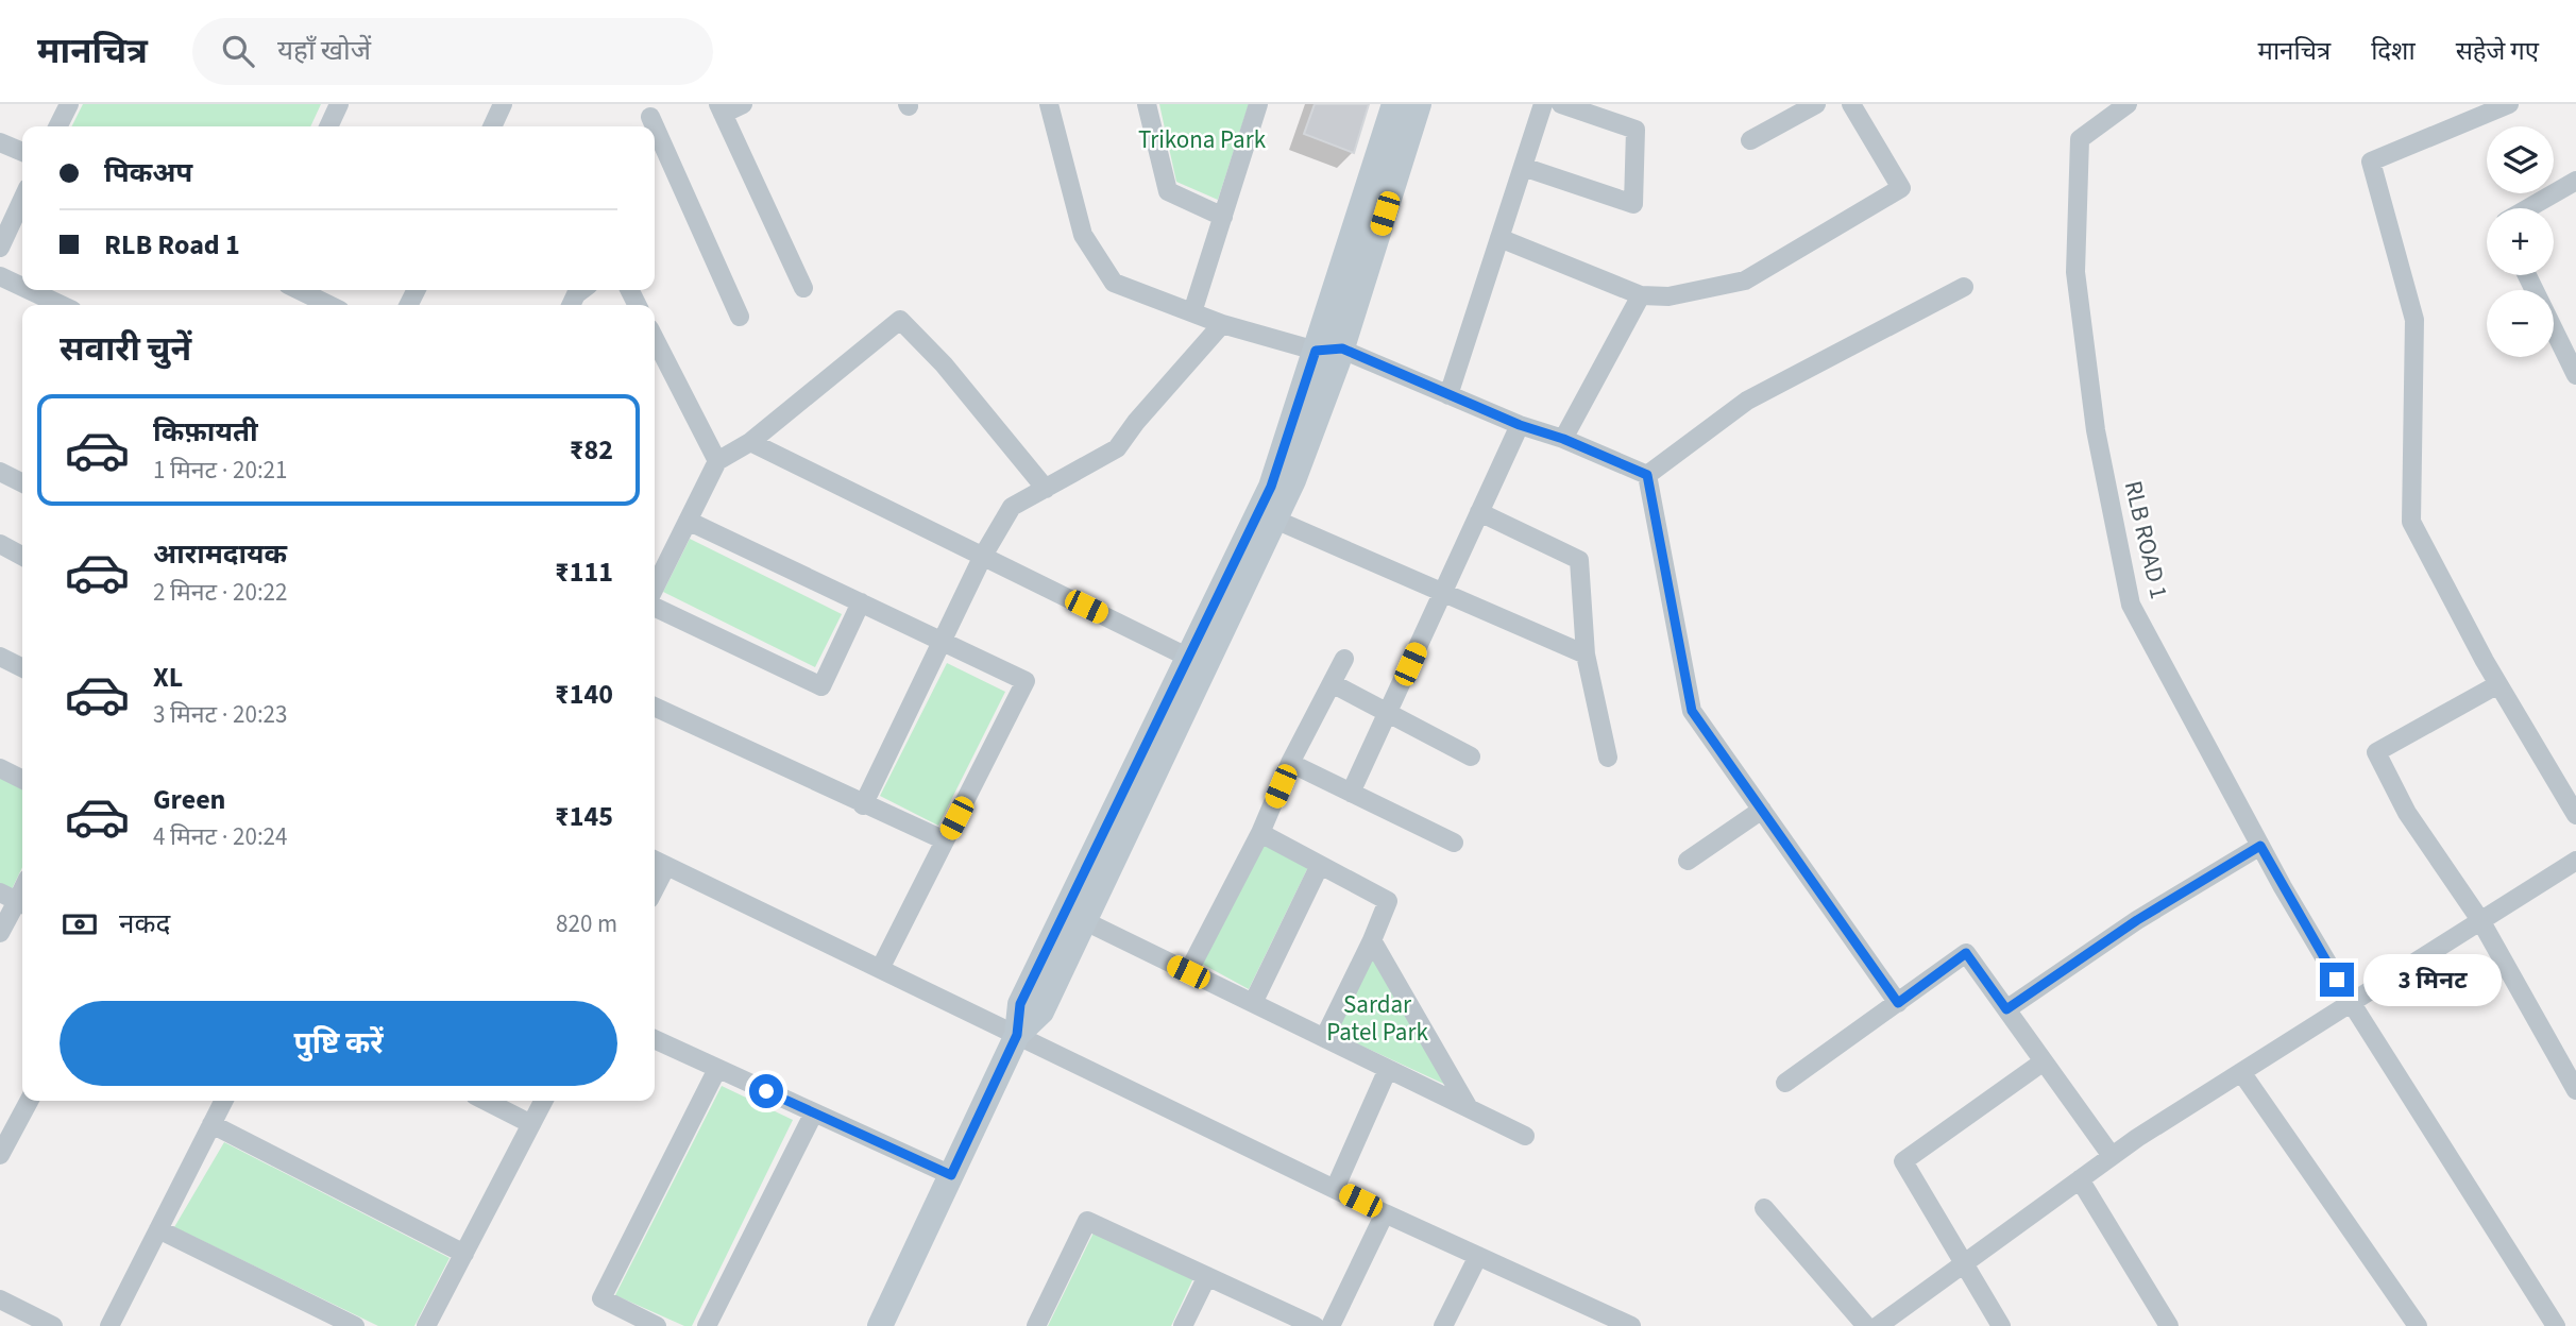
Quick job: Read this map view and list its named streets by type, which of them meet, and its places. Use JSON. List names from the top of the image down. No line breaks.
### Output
{"streets":{"street":["RLB ROAD 1"]},"parks":["Trikona Park","Sardar Patel Park"],"page":{"header":"मानचित्र","search":"यहाँ खोजें","nav":["मानचित्र","दिशा","सहेजे गए"],"map_buttons":["+","−"],"banner":["पिकअप","RLB Road 1"],"heading":"सवारी चुनें","list":[{"name":"किफ़ायती","note":"1 मिनट · 20:21","value":"₹82"},{"name":"आरामदायक","note":"2 मिनट · 20:22","value":"₹111"},{"name":"XL","note":"3 मिनट · 20:23","value":"₹140"},{"name":"Green","note":"4 मिनट · 20:24","value":"₹145"}],"pay":["नकद","820 m"],"bubble":"3 मिनट","buttons":"पुष्टि करें"}}
